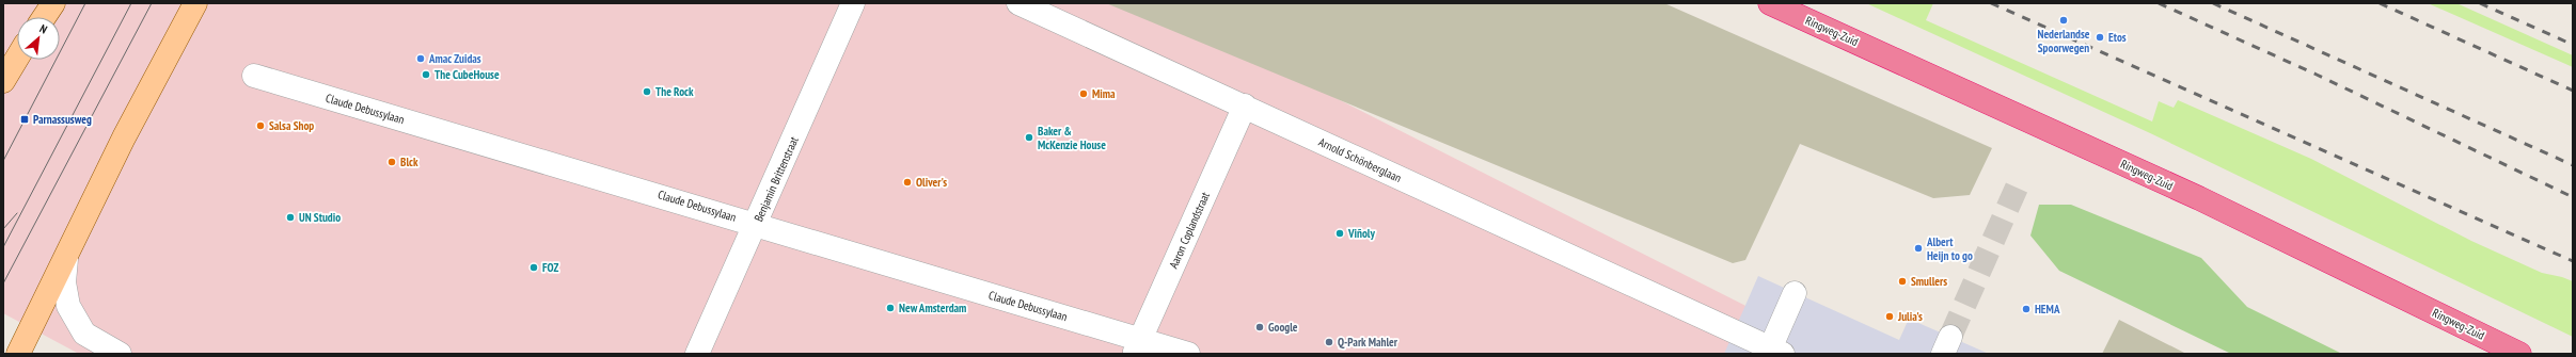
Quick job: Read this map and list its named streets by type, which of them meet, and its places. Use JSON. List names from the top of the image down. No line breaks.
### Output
{"streets":{"highway":["Ringweg-Zuid"],"street":["Claude Debussylaan","Arnold Schönberglaan","Benjamin Brittenstraat","Aaron Coplandstraat"]},"crossings":[["Claude Debussylaan","Benjamin Brittenstraat"],["Claude Debussylaan","Aaron Coplandstraat"],["Arnold Schönberglaan","Aaron Coplandstraat"]],"places":{"other":["Nederlandse Spoorwegen","Etos","Amac Zuidas","The CubeHouse","The Rock","Mima","Salsa Shop","Baker & McKenzie House","Blck","Oliver's","UN Studio","Viñoly","Albert Heijn to go","FOZ","Smullers","New Amsterdam","HEMA","Julia's","Google","Q-Park Mahler"],"transit":["Parnassusweg"]},"north":"top right"}
